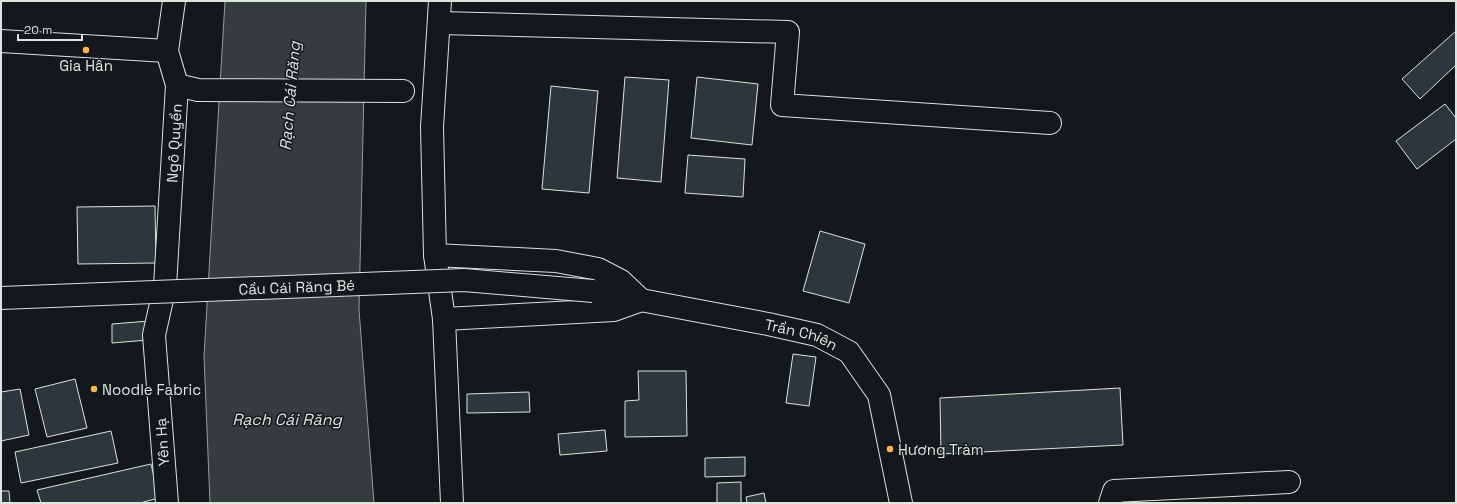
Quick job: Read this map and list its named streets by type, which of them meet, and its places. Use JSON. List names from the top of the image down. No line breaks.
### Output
{"streets":{"street":["Ngô Quyền","Cầu Cái Răng Bé","Trần Chiên","Yên Hạ"]},"crossings":[["Ngô Quyền","Yên Hạ"],["Cầu Cái Răng Bé","Trần Chiên"]],"water":["Rạch Cái Răng"],"places":["Gia Hân","Noodle Fabric","Hương Tràm"],"scale_bar":"20 m"}
